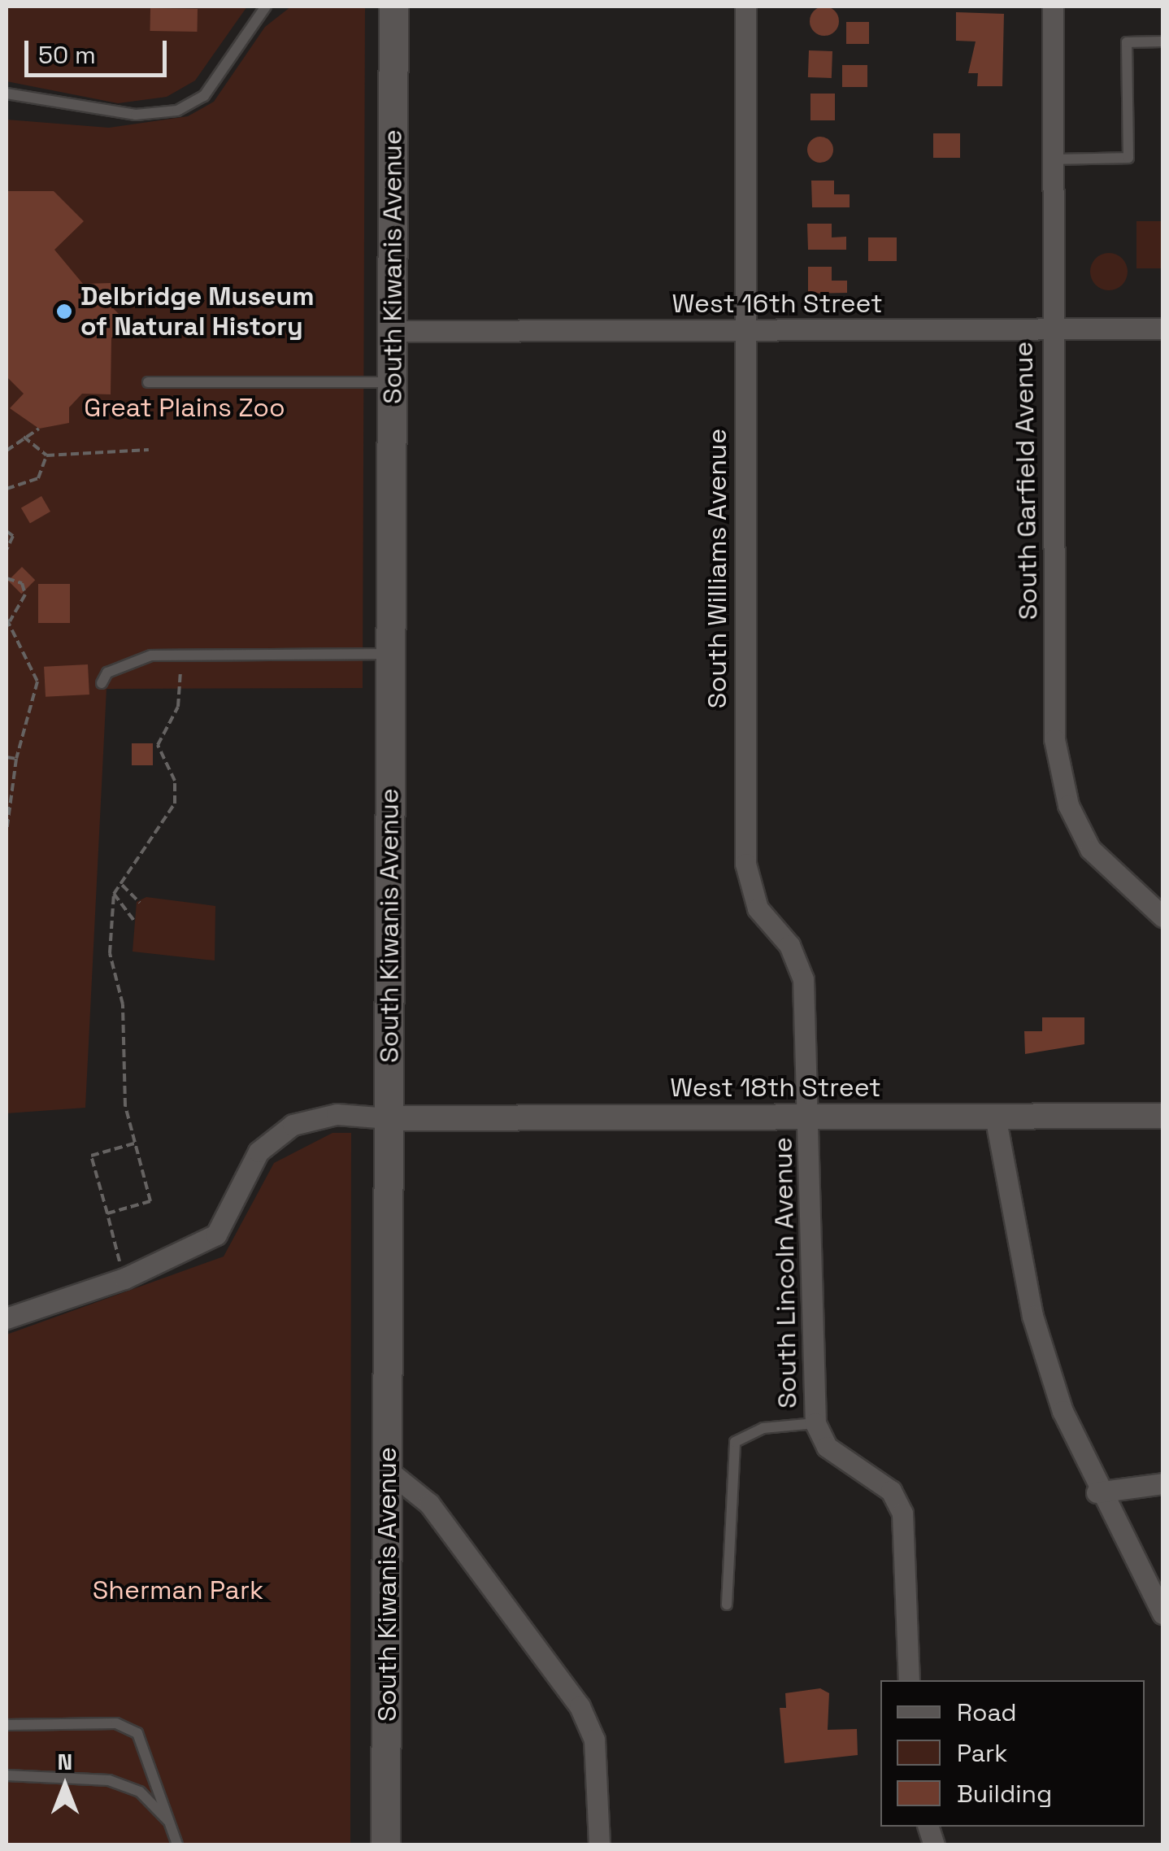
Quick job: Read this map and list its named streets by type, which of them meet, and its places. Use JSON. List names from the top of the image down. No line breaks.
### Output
{"streets":{"main road":["South Kiwanis Avenue"],"street":["West 16th Street","South Garfield Avenue","South Williams Avenue","West 18th Street","South Lincoln Avenue"]},"crossings":[["South Kiwanis Avenue","West 16th Street"],["South Kiwanis Avenue","West 18th Street"],["West 16th Street","South Garfield Avenue"],["West 16th Street","South Williams Avenue"],["South Williams Avenue","West 18th Street"],["South Williams Avenue","South Lincoln Avenue"],["West 18th Street","South Lincoln Avenue"]],"parks":["Great Plains Zoo","Sherman Park"],"places":["Delbridge Museum of Natural History"],"legend":["Road","Park","Building"],"scale_bar":"50 m","north":"top"}
